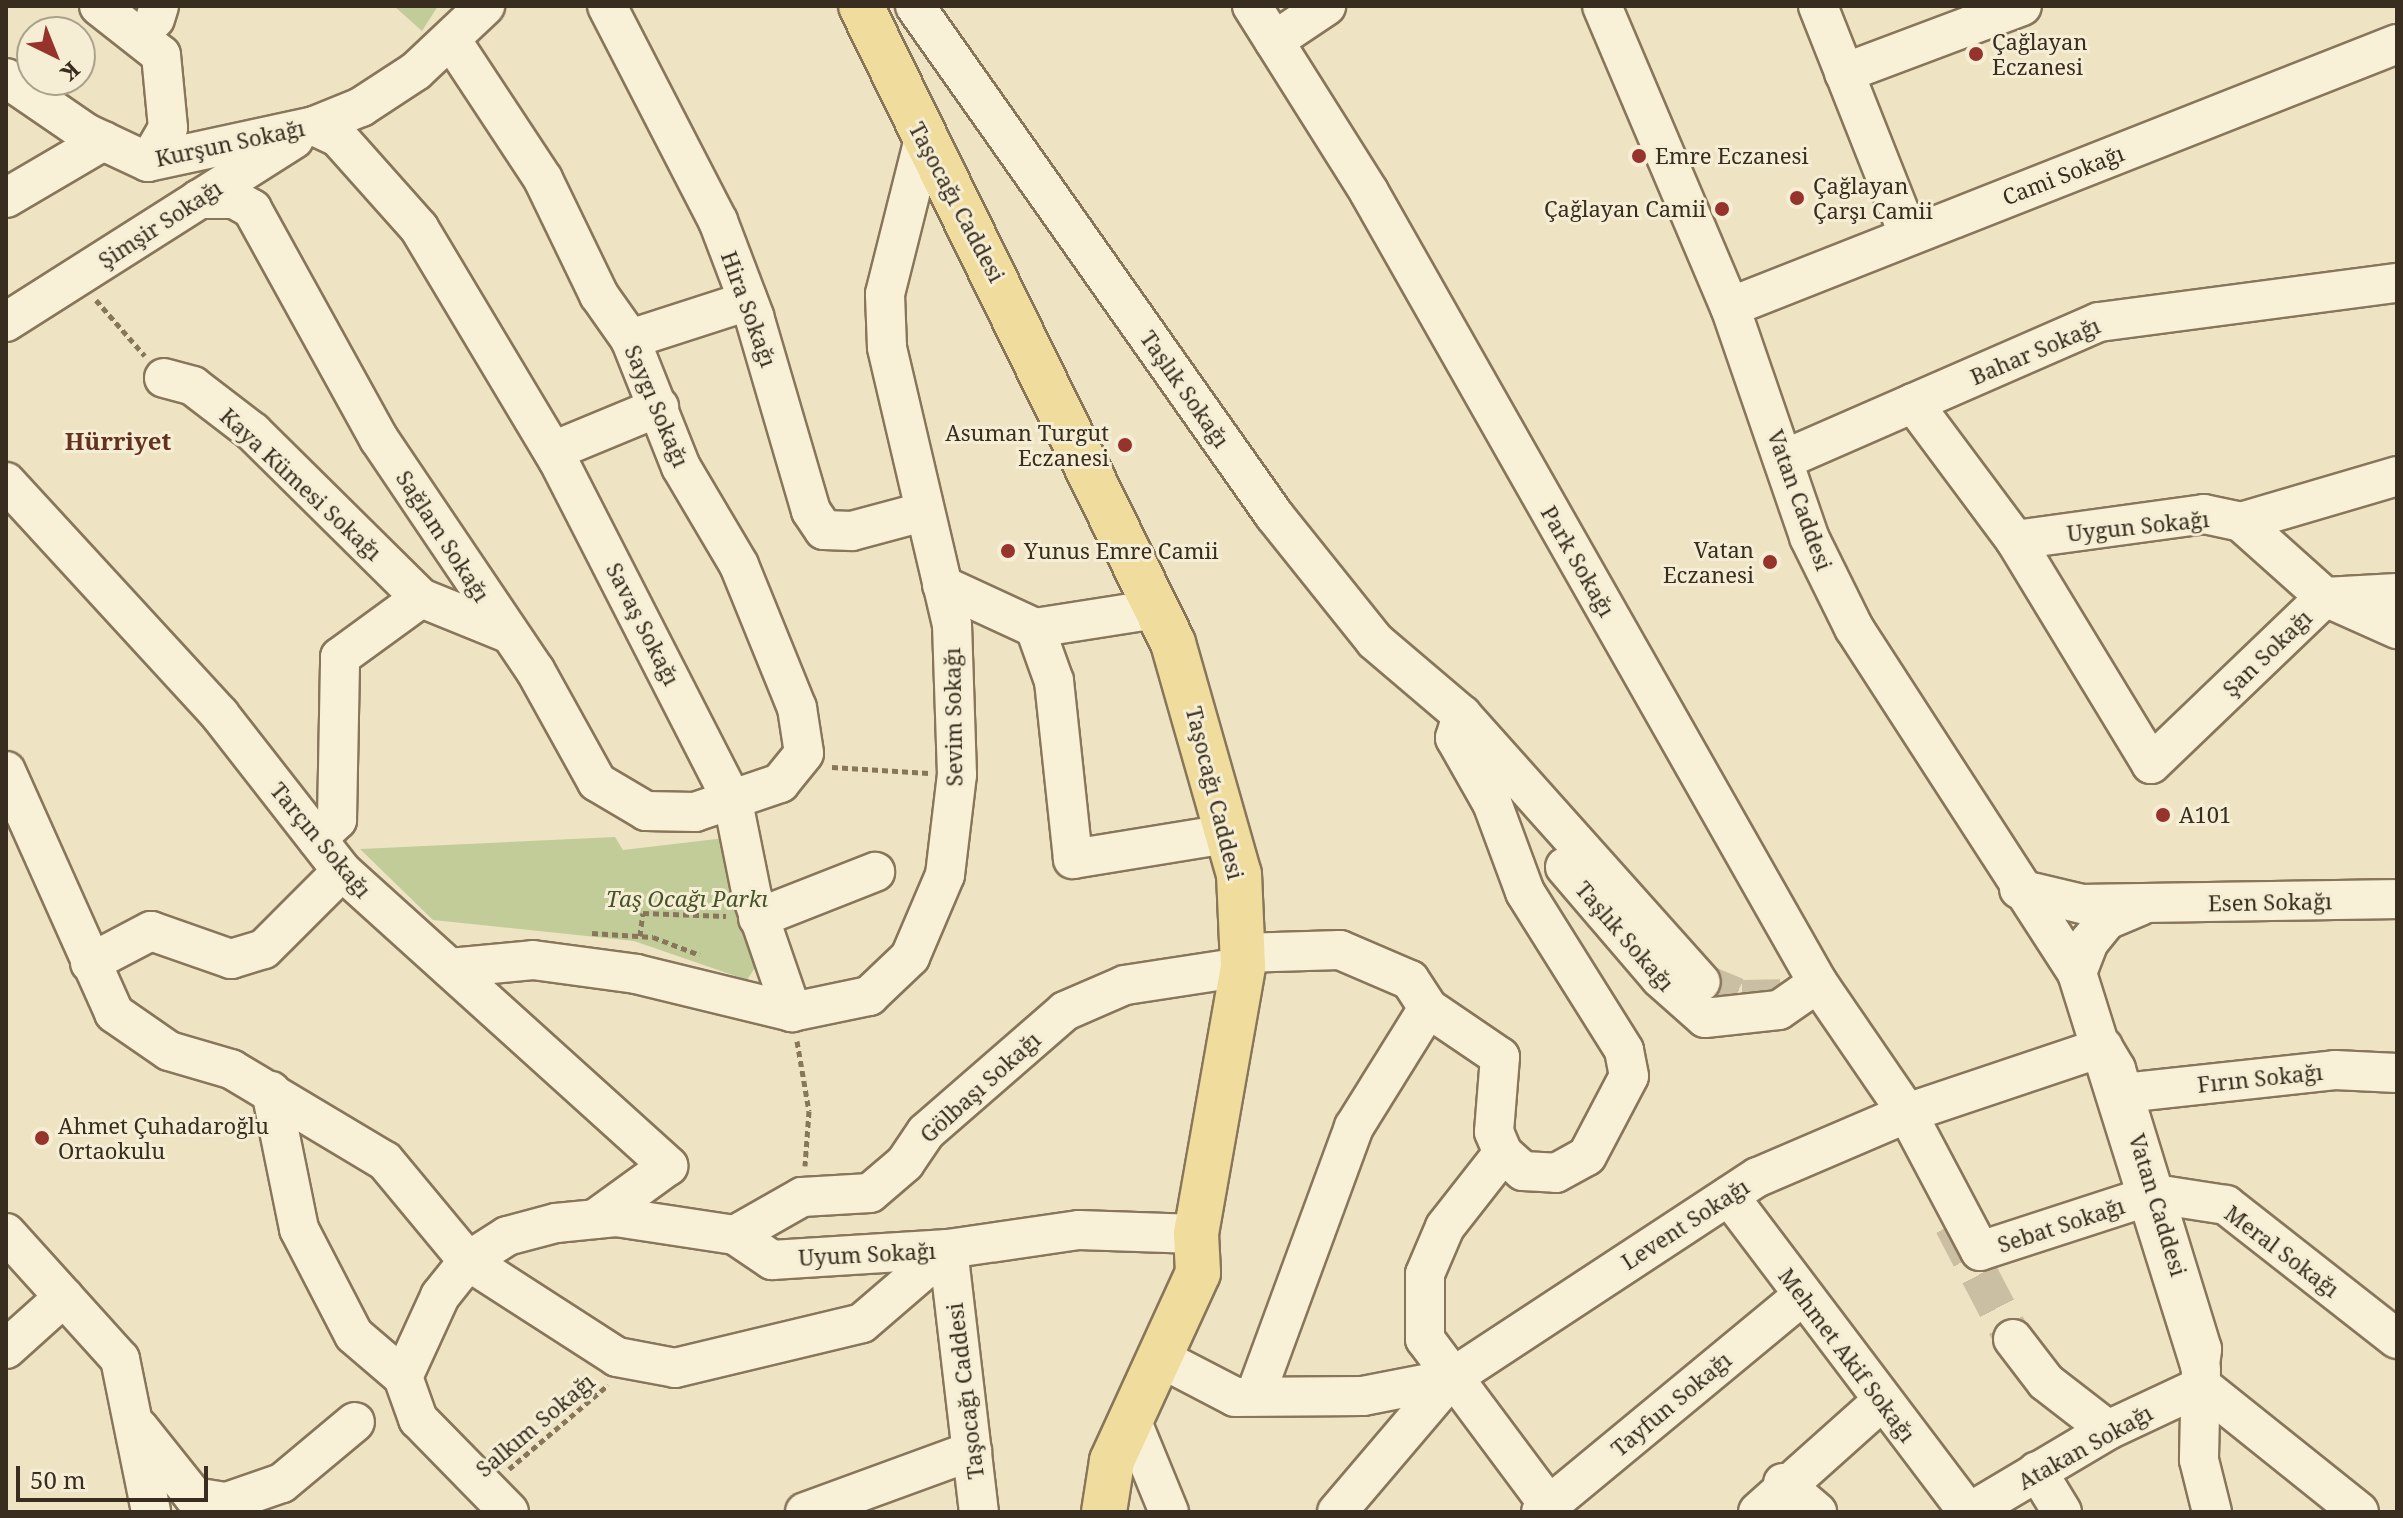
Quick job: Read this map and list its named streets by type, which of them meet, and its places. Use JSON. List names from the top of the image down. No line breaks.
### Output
{"streets":{"main road":["Taşocağı Caddesi"],"street":["Kurşun Sokağı","Cami Sokağı","Şimşir Sokağı","Hira Sokağı","Bahar Sokağı","Taşlık Sokağı","Saygı Sokağı","Kaya Kümesi Sokağı","Vatan Caddesi","Uygun Sokağı","Sağlam Sokağı","Park Sokağı","Savaş Sokağı","Şan Sokağı","Sevim Sokağı","Tarçın Sokağı","Esen Sokağı","Fırın Sokağı","Gölbaşı Sokağı","Levent Sokağı","Sebat Sokağı","Meral Sokağı","Uyum Sokağı","Mehmet Akif Sokağı","Tayfun Sokağı","Atakan Sokağı"],"path":["Salkım Sokağı"]},"crossings":[["Kurşun Sokağı","Şimşir Sokağı"],["Kurşun Sokağı","Saygı Sokağı"],["Kurşun Sokağı","Savaş Sokağı"],["Cami Sokağı","Vatan Caddesi"],["Taşocağı Caddesi","Sevim Sokağı"],["Taşocağı Caddesi","Gölbaşı Sokağı"],["Taşocağı Caddesi","Uyum Sokağı"],["Şimşir Sokağı","Savaş Sokağı"],["Hira Sokağı","Sevim Sokağı"],["Bahar Sokağı","Vatan Caddesi"],["Taşlık Sokağı","Park Sokağı"],["Vatan Caddesi","Esen Sokağı"],["Vatan Caddesi","Fırın Sokağı"],["Vatan Caddesi","Levent Sokağı"],["Vatan Caddesi","Sebat Sokağı"],["Vatan Caddesi","Meral Sokağı"],["Vatan Caddesi","Atakan Sokağı"],["Uygun Sokağı","Şan Sokağı"],["Sağlam Sokağı","Savaş Sokağı"],["Park Sokağı","Levent Sokağı"],["Park Sokağı","Sebat Sokağı"],["Savaş Sokağı","Sevim Sokağı"],["Sevim Sokağı","Tarçın Sokağı"],["Tarçın Sokağı","Uyum Sokağı"],["Gölbaşı Sokağı","Uyum Sokağı"],["Levent Sokağı","Sebat Sokağı"],["Levent Sokağı","Mehmet Akif Sokağı"],["Sebat Sokağı","Meral Sokağı"],["Mehmet Akif Sokağı","Tayfun Sokağı"],["Mehmet Akif Sokağı","Atakan Sokağı"]],"districts":["Hürriyet"],"parks":["Taş Ocağı Parkı"],"places":["Çağlayan Eczanesi","Emre Eczanesi","Çağlayan Çarşı Camii","Çağlayan Camii","Asuman Turgut Eczanesi","Yunus Emre Camii","Vatan Eczanesi","A101","Ahmet Çuhadaroğlu Ortaokulu"],"scale_bar":"50 m","north":"bottom right"}
